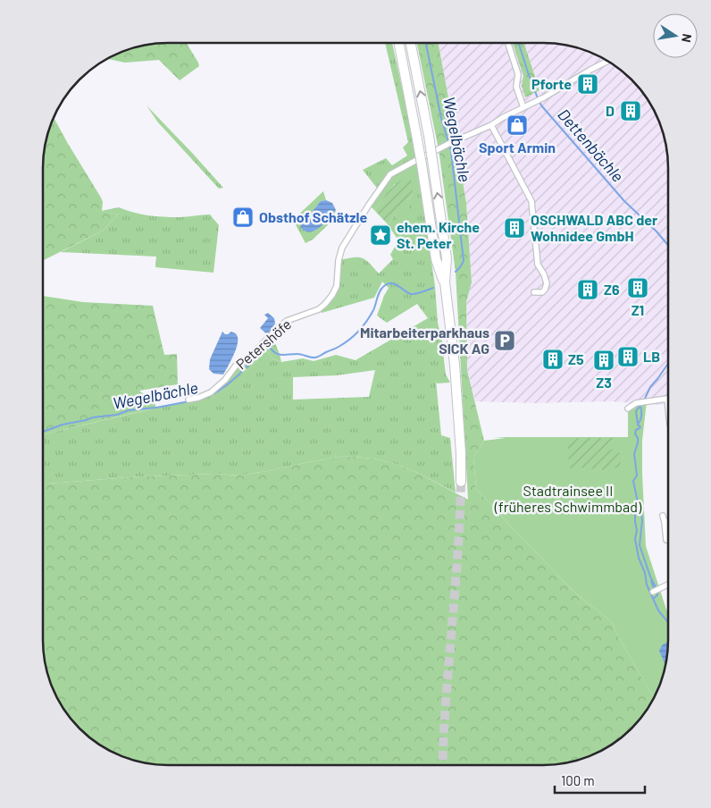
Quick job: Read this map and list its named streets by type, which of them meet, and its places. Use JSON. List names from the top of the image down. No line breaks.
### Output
{"streets":{"street":["Petershöfe"]},"water":["Wegelbächle","Dettenbächle"],"parks":["Stadtrainsee II (früheres Schwimmbad)"],"places":{"building":["Pforte","D","OSCHWALD ABC der Wohnidee GmbH","Z1","Z6","LB","Z5","Z3"],"shop":["Sport Armin","Obsthof Schätzle"],"place":["ehem. Kirche St. Peter"],"parking":["Mitarbeiterparkhaus SICK AG"]},"scale_bar":"100 m","north":"right"}
